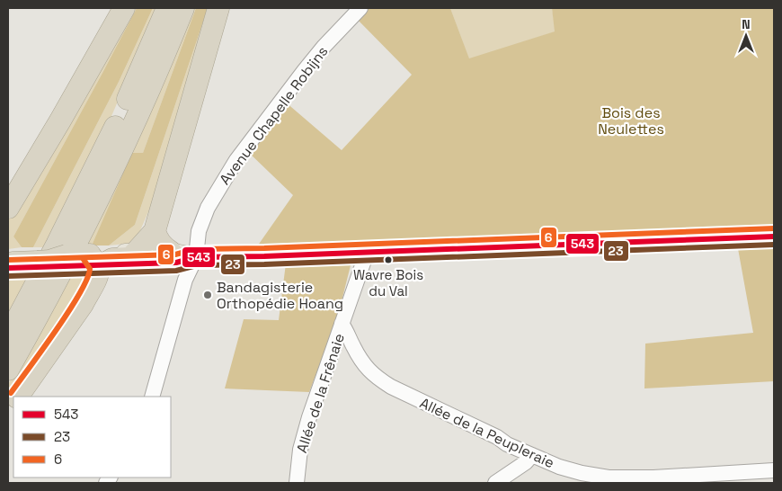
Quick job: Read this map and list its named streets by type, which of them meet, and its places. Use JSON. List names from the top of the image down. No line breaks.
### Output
{"streets":{"street":["Avenue Chapelle Robijns","Allée de la Frênaie","Allée de la Peupleraie"]},"crossings":[["Allée de la Frênaie","Allée de la Peupleraie"]],"parks":["Bois des Neulettes"],"places":["Wavre Bois du Val","Bandagisterie Orthopédie Hoang"],"lines":["transit line 6","transit line 543","transit line 23"],"legend":["543","23","6"],"north":"top"}
